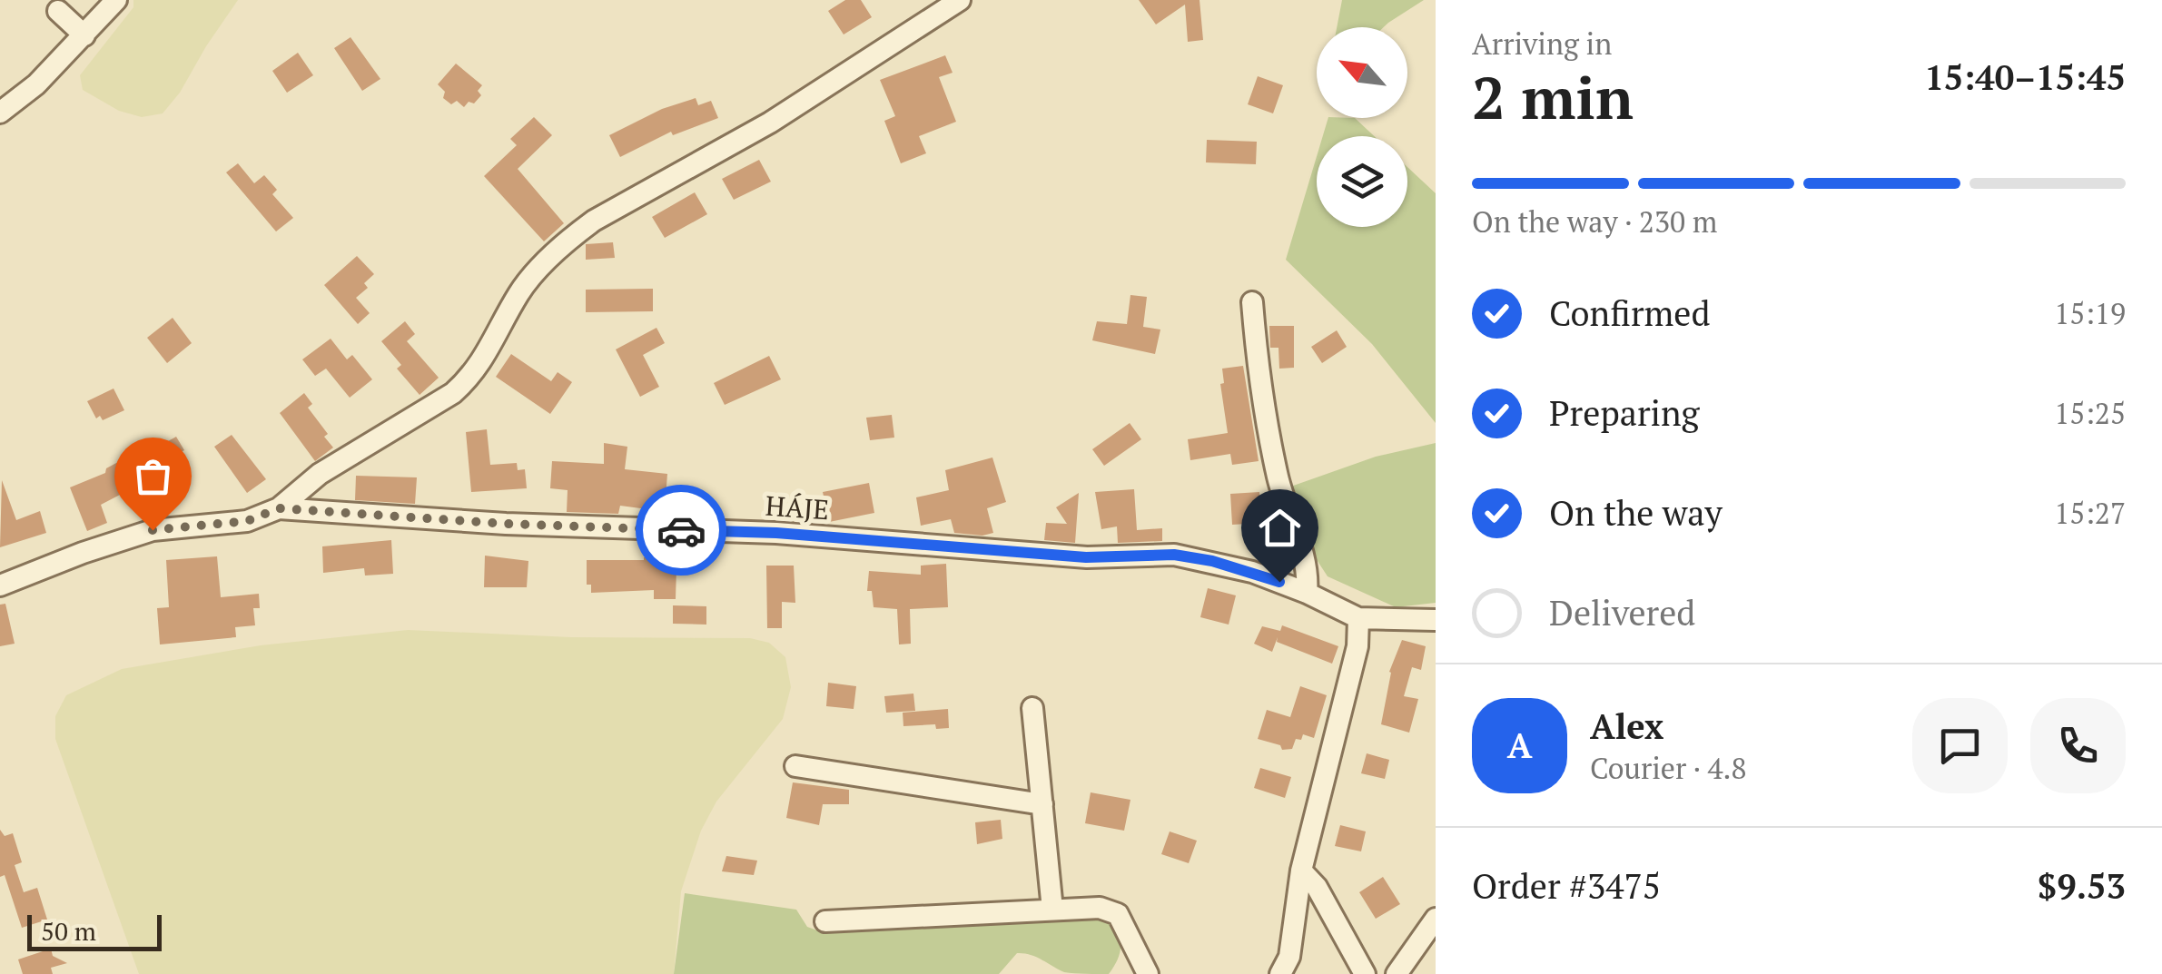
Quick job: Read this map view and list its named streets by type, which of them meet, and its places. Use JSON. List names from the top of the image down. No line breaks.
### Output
{"streets":{"street":["HÁJE"]},"scale_bar":"50 m","north":"top left","page":{"heading":["2 min","Arriving in","15:40–15:45"],"panel":["Alex","Courier · 4.8","Order #3475","$9.53"],"bar":"On the way · 230 m","list":[["Confirmed","15:19"],["Preparing","15:25"],["On the way","15:27"],"Delivered"],"round":"A","scale":"50 m"}}
